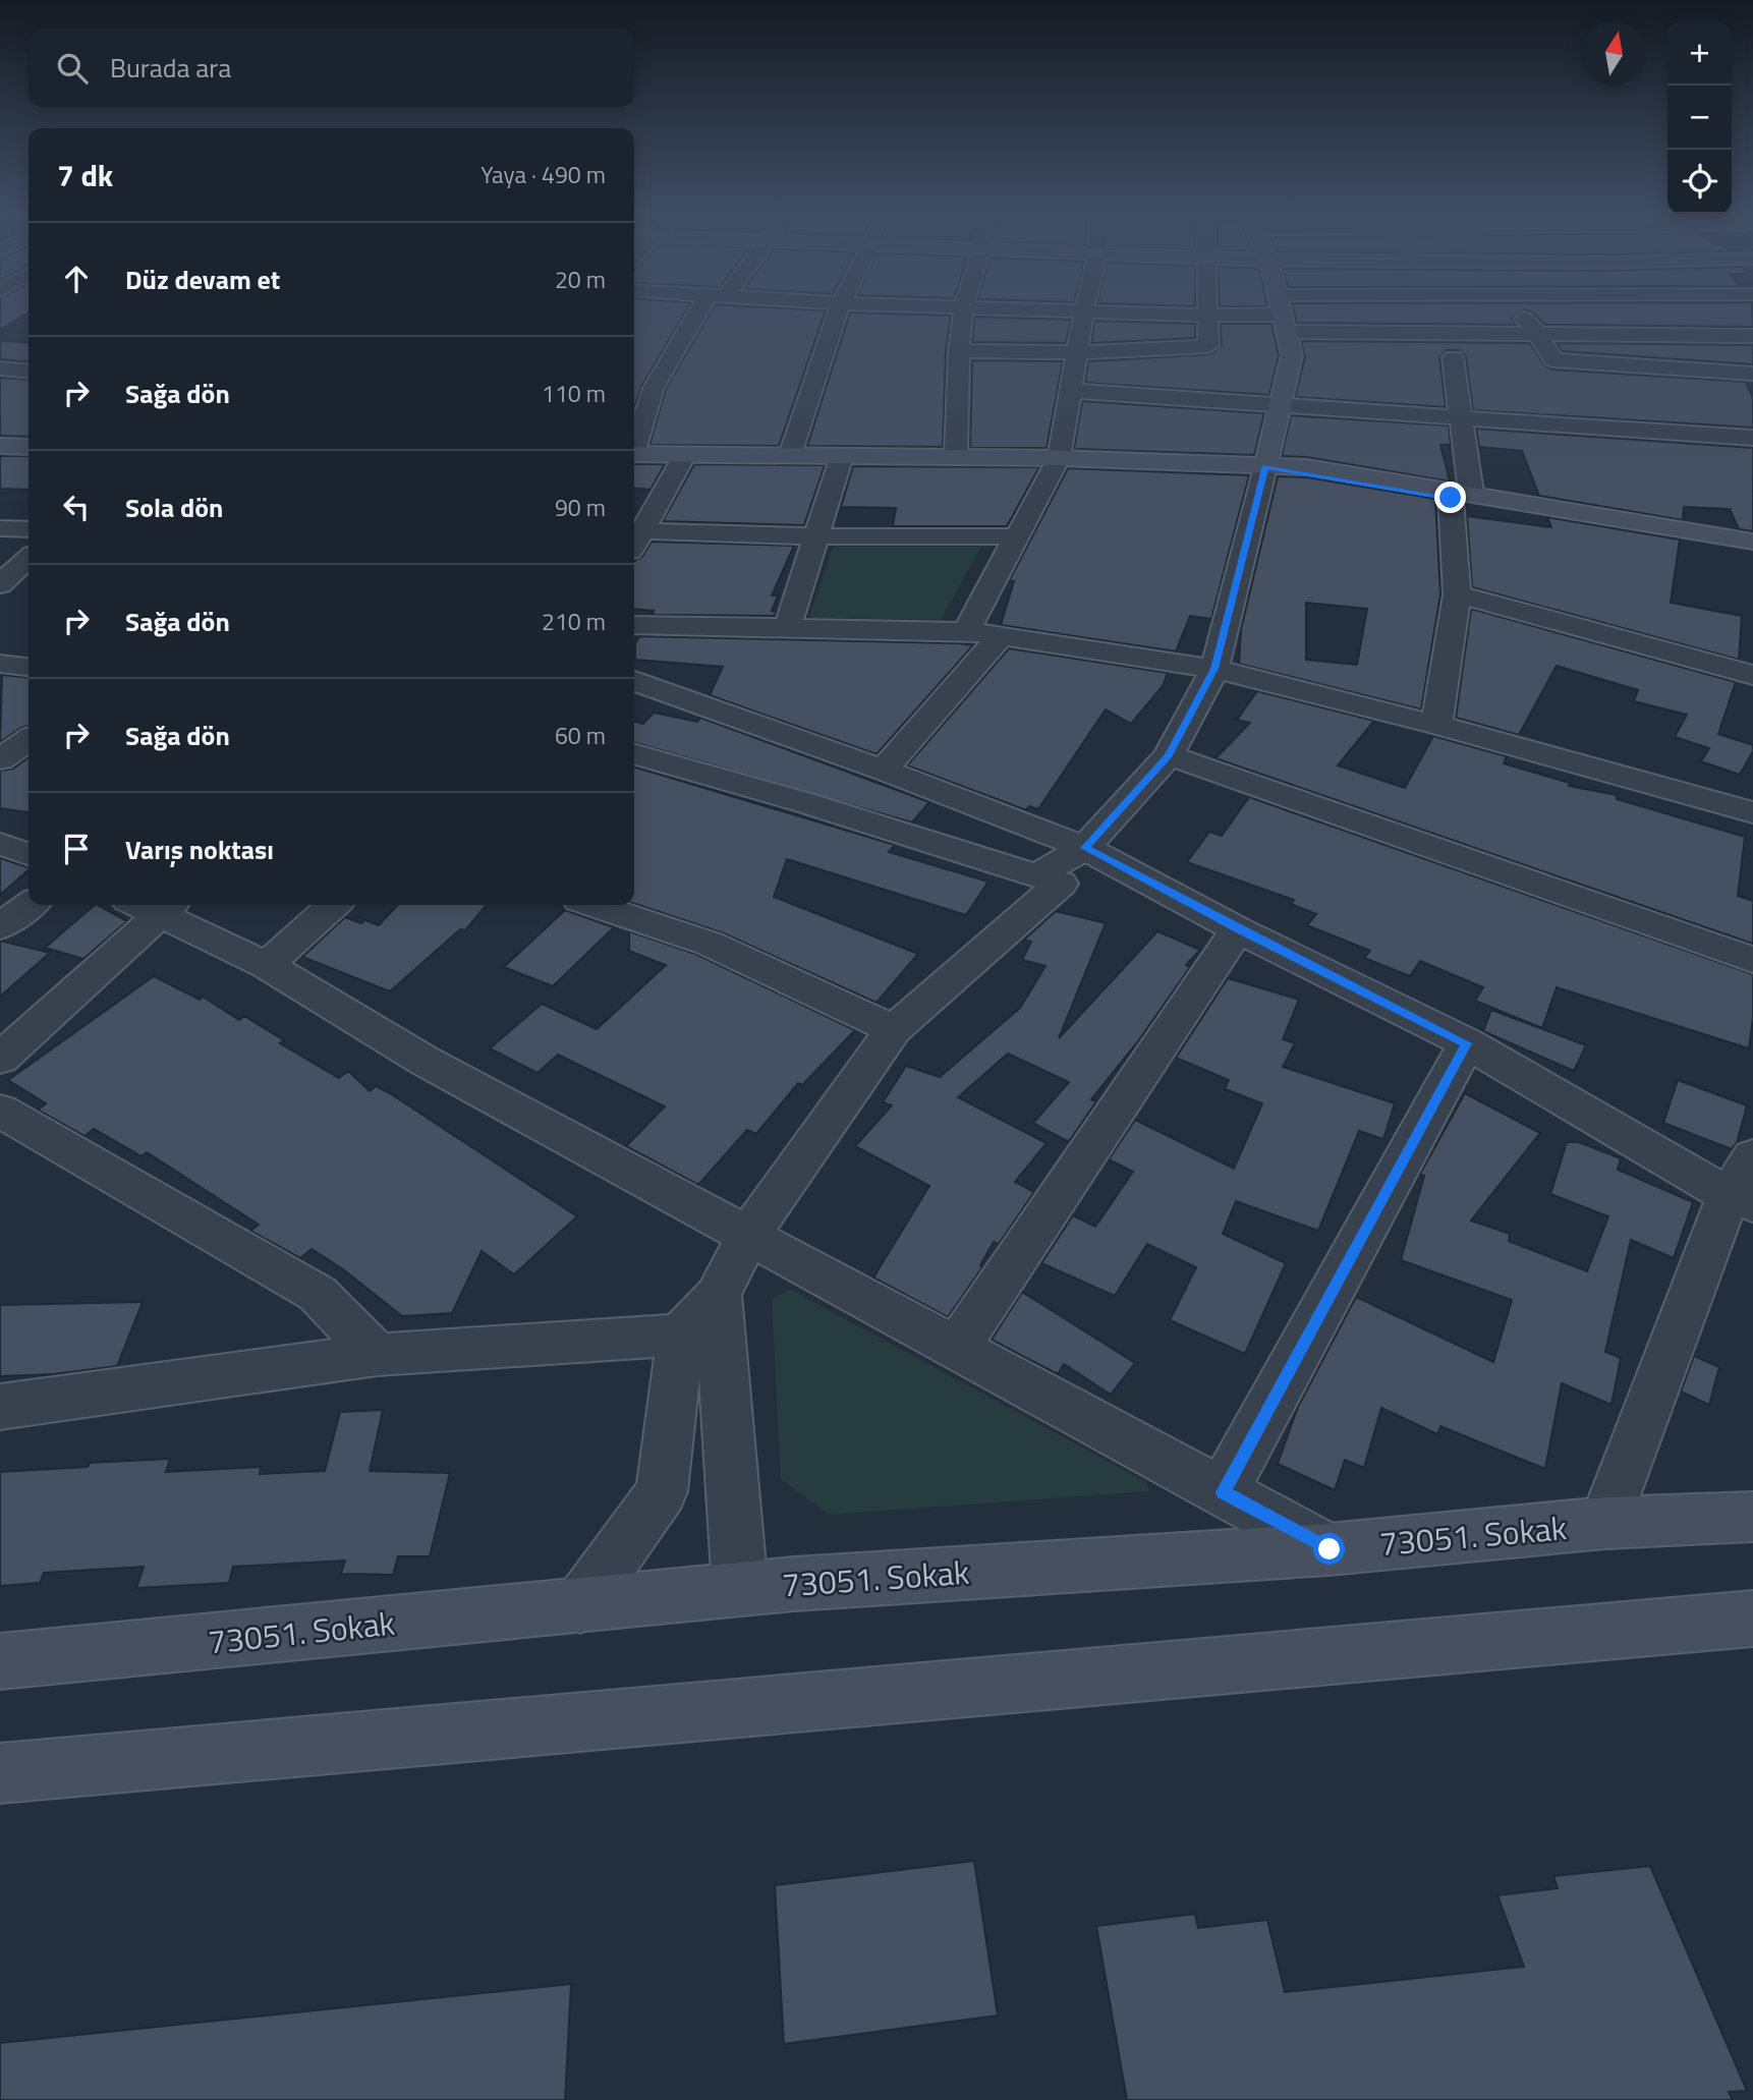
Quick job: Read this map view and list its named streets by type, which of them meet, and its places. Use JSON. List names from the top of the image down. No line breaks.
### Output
{"streets":{"main road":["73051. Sokak"]},"north":"top","page":{"map_buttons":["+","−"],"search":"Burada ara","heading":["7 dk","Yaya · 490 m"],"list":[["Düz devam et","20 m"],["Sağa dön","110 m"],["Sola dön","90 m"],["Sağa dön","210 m"],["Sağa dön","60 m"],"Varış noktası"]}}
